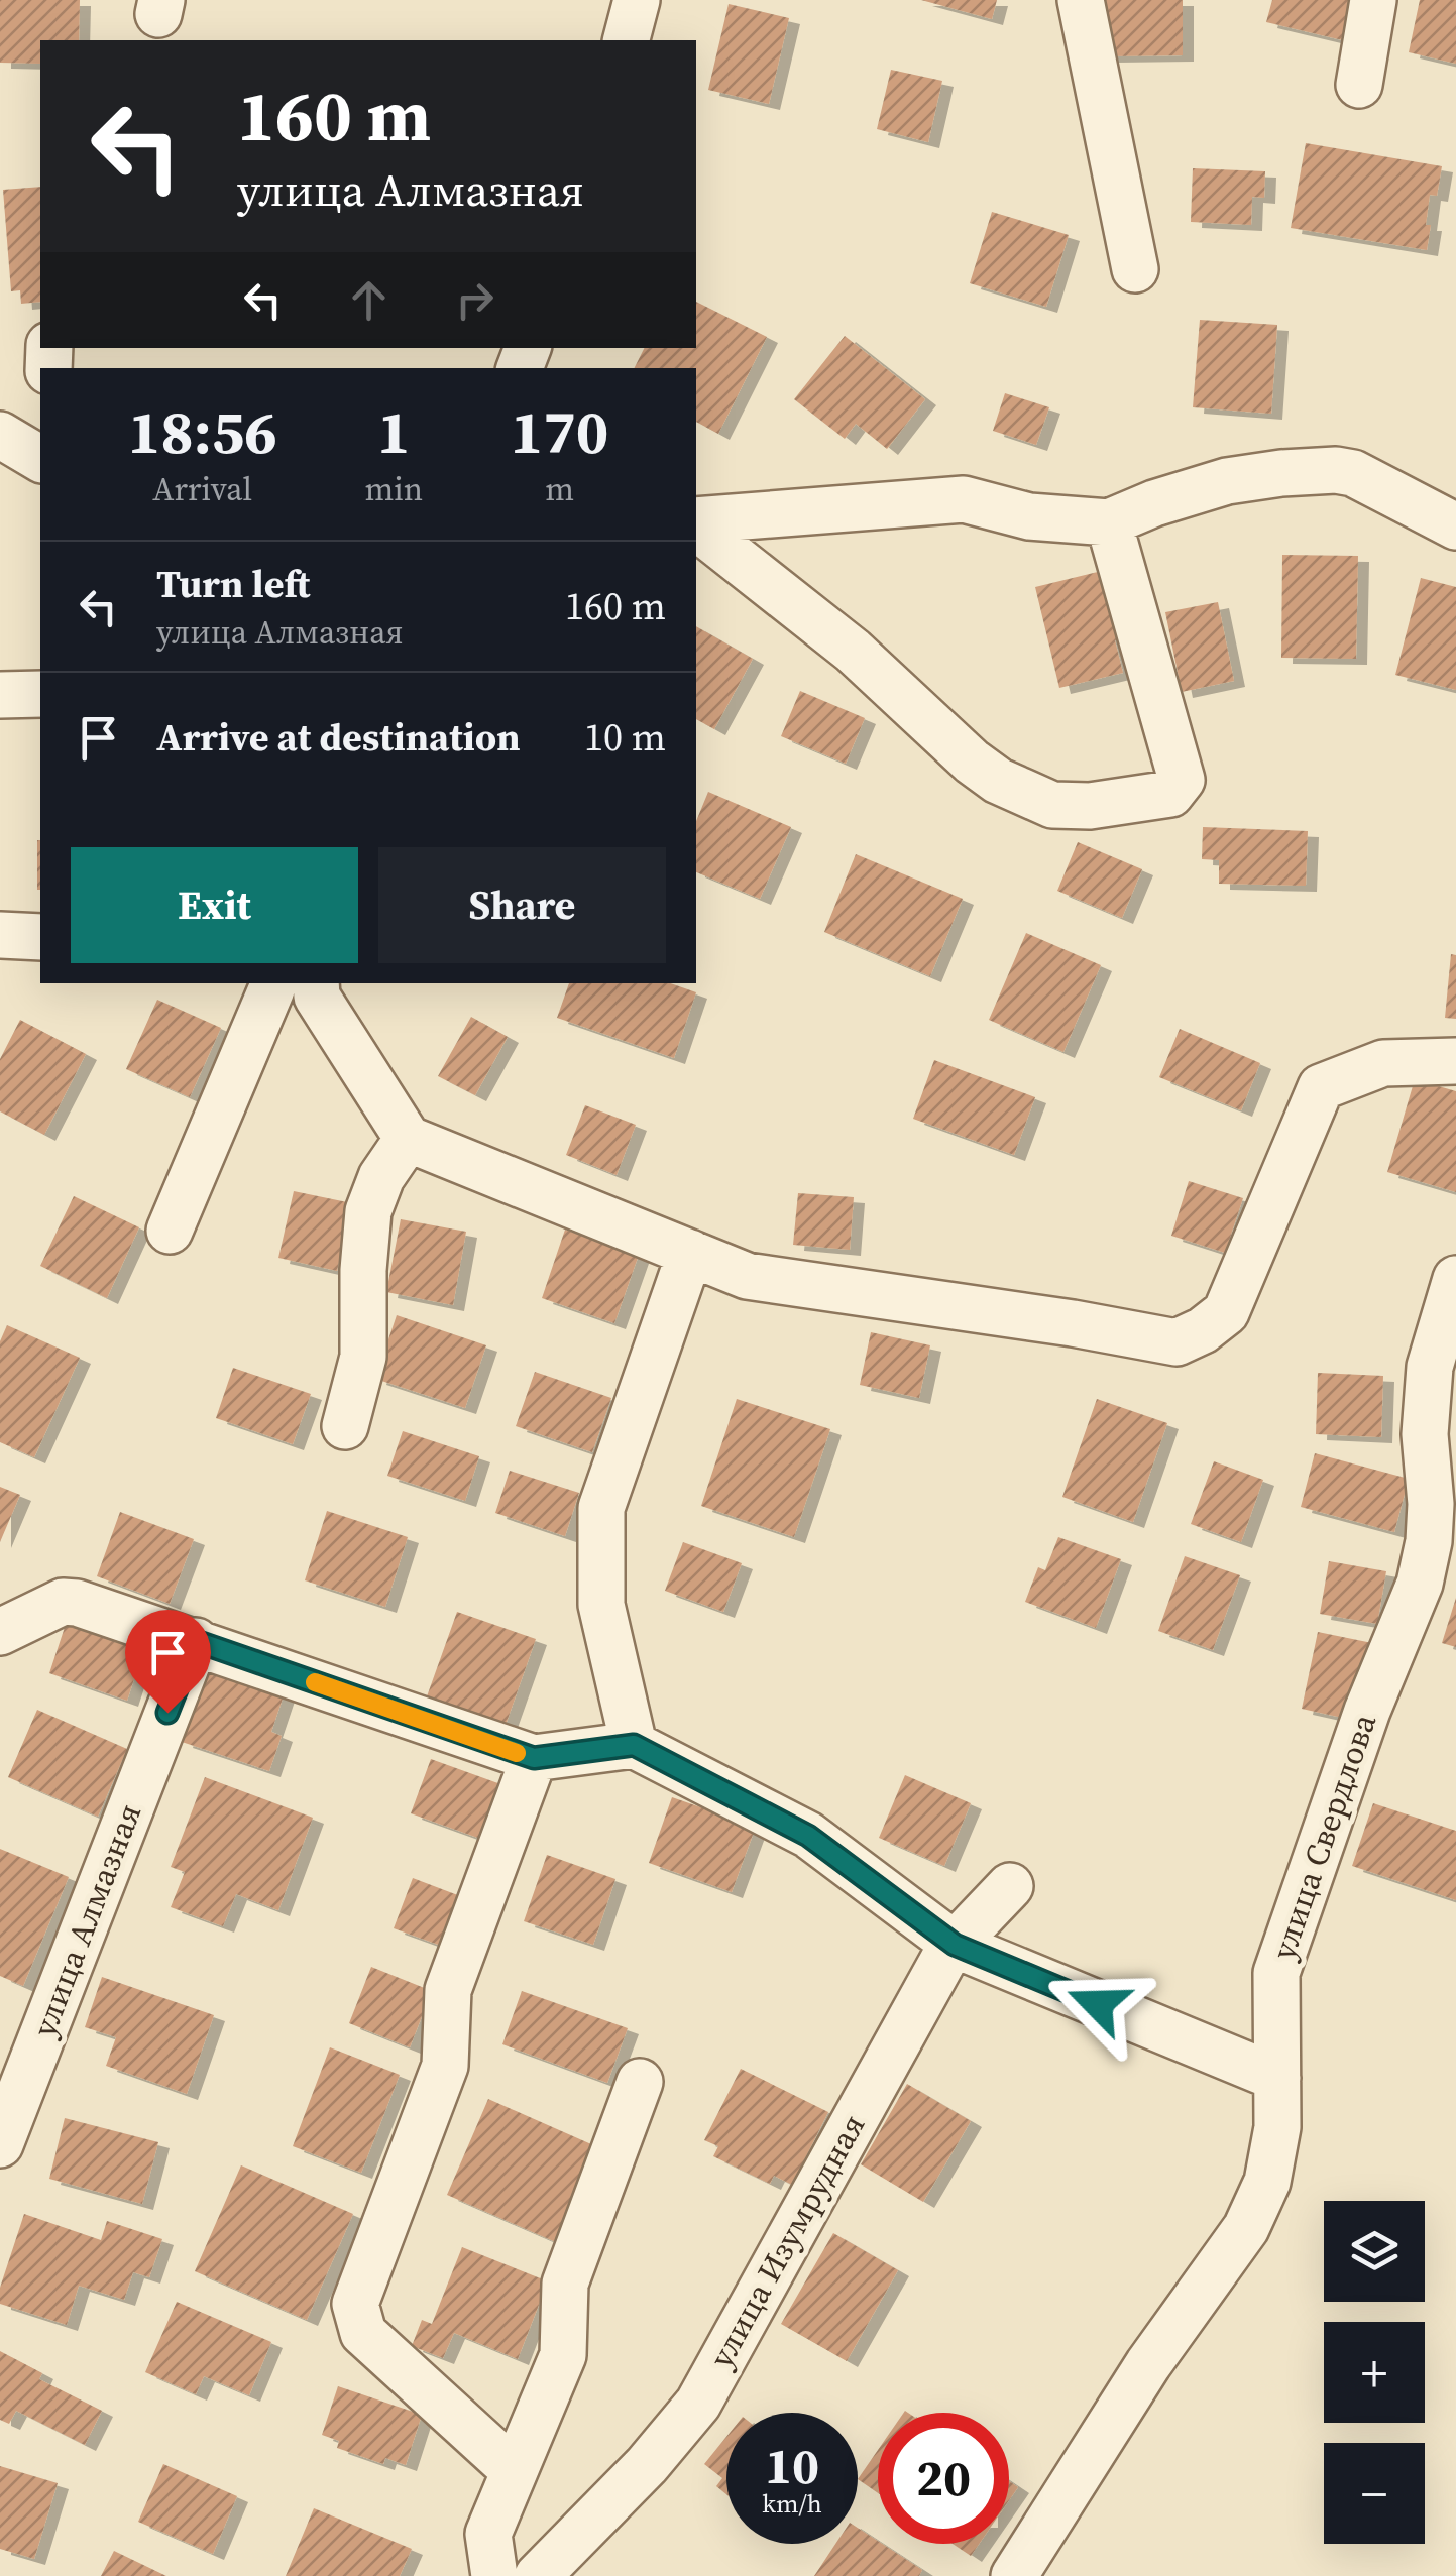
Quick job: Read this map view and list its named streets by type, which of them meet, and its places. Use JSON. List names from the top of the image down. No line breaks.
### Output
{"streets":{"street":["улица Свердлова","улица Алмазная","улица Изумрудная"]},"page":{"turn":["160 m","улица Алмазная"],"eta":["18:56","Arrival","1","min","170","m"],"list":[{"name":"Turn left","note":"улица Алмазная","value":"160 m"},{"name":"Arrive at destination","value":"10 m"}],"buttons":["Exit","Share"],"map_buttons":["+","−"],"speed":"10 km/h","limit":"20"}}
